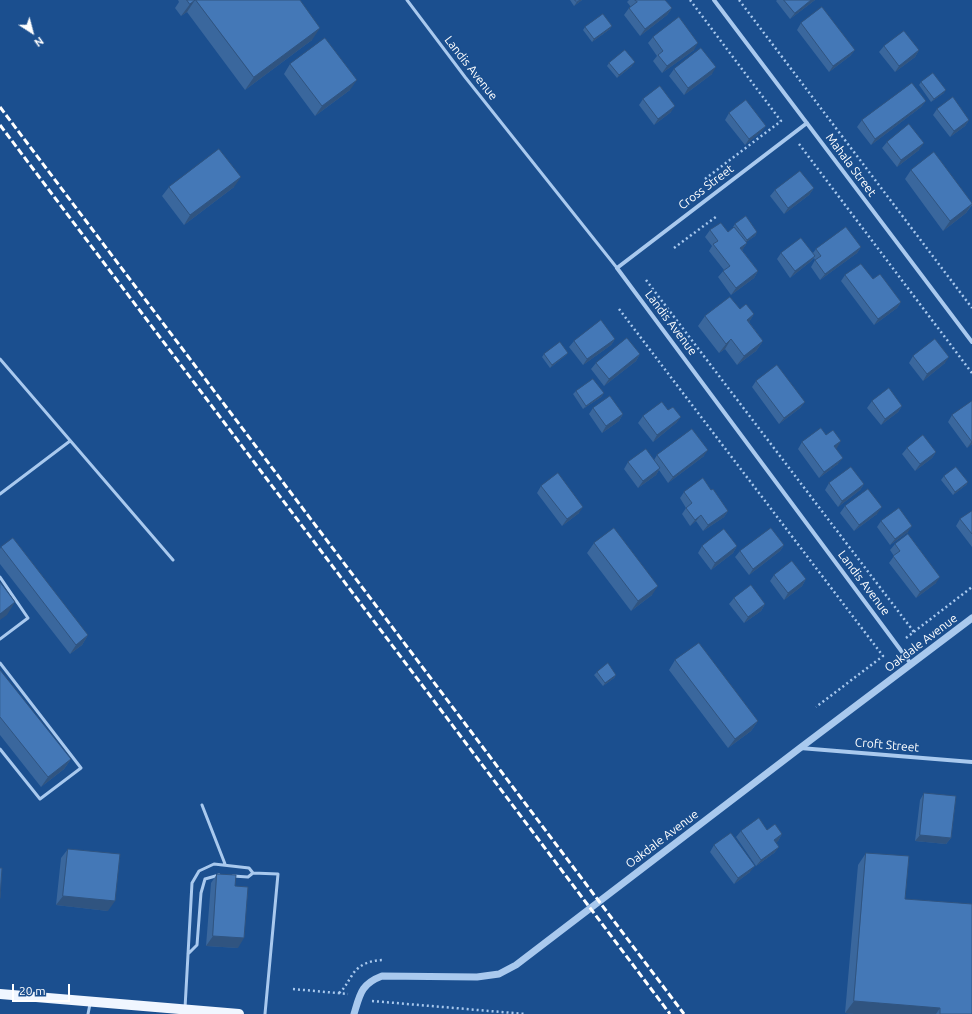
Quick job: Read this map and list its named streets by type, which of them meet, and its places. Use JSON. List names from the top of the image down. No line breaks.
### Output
{"streets":{"street":["Landis Avenue","Mahala Street","Cross Street","Oakdale Avenue","Croft Street"]},"crossings":[["Landis Avenue","Cross Street"],["Landis Avenue","Oakdale Avenue"],["Mahala Street","Cross Street"],["Oakdale Avenue","Croft Street"]],"scale_bar":"20 m","north":"bottom right"}
